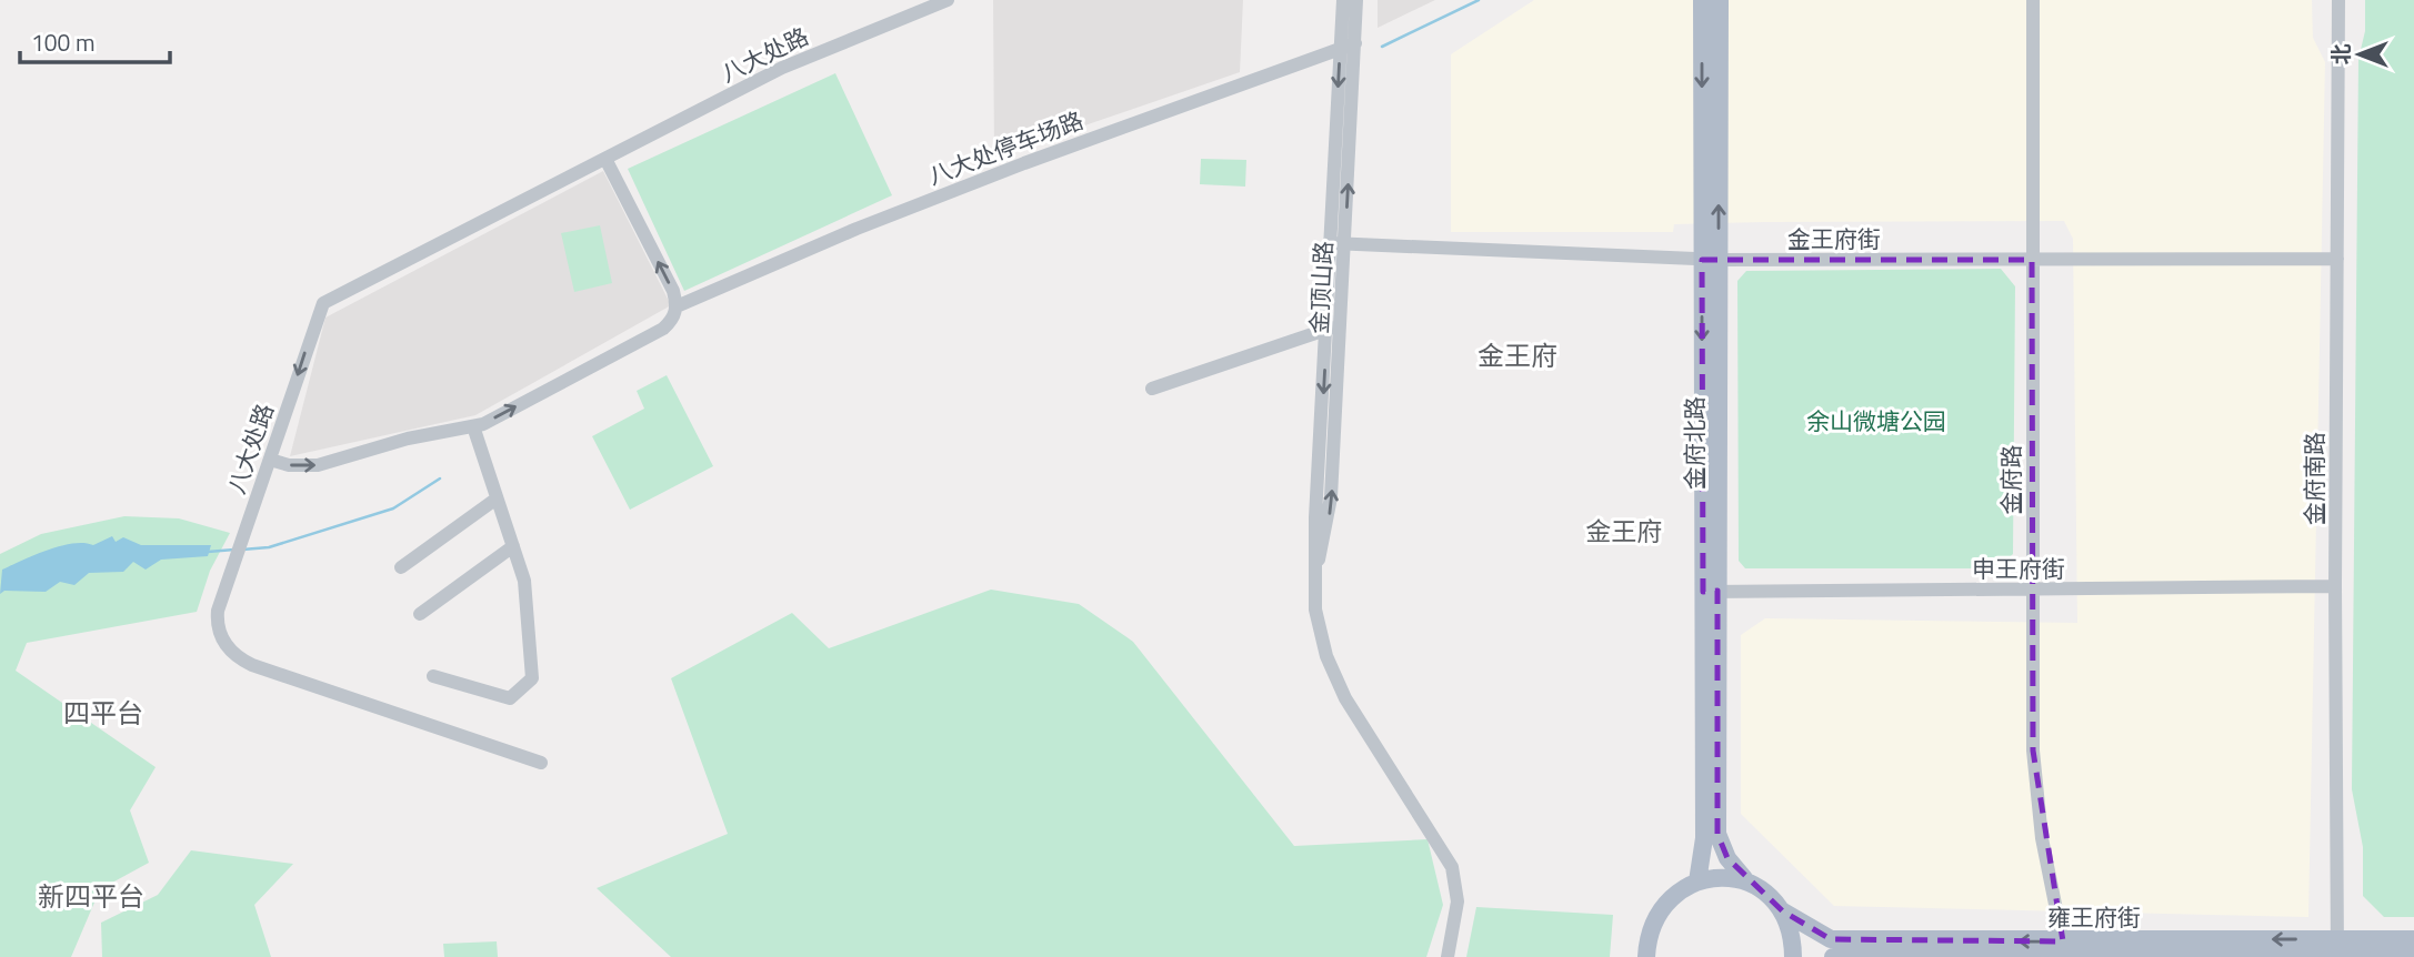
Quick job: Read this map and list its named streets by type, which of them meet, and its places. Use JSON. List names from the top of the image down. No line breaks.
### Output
{"streets":{"main road":["金府北路","雍王府街"],"street":["八大处路","八大处停车场路","金王府街","金顶山路","金府南路","金府路","申王府街"]},"crossings":[["八大处路","八大处停车场路"],["八大处停车场路","金顶山路"],["金王府街","金顶山路"],["金王府街","金府北路"],["金王府街","金府南路"],["金王府街","金府路"],["金府北路","申王府街"],["金府北路","雍王府街"],["金府南路","申王府街"],["金府南路","雍王府街"],["金府路","申王府街"],["金府路","雍王府街"]],"one_way":["八大处停车场路"],"districts":["金王府","金王府","四平台","新四平台"],"parks":["余山微塘公园"],"scale_bar":"100 m","north":"left"}
